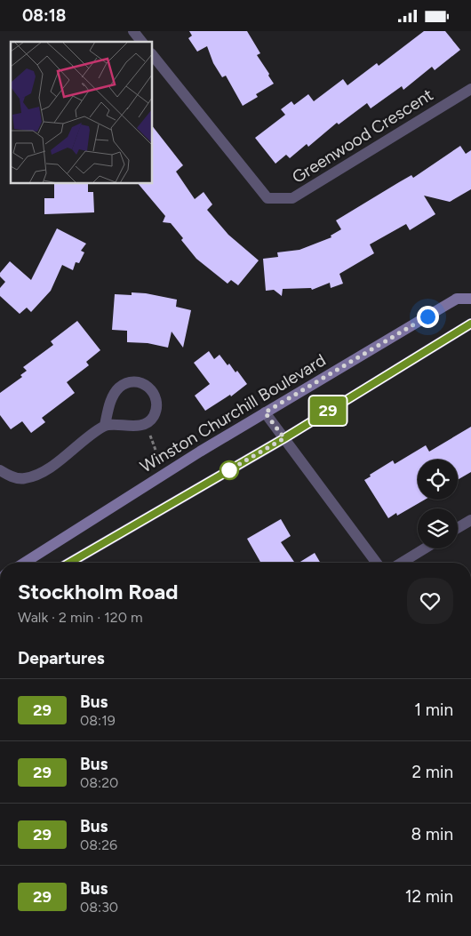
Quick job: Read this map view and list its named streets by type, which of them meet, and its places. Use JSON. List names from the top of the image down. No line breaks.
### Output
{"streets":{"main road":["Winston Churchill Boulevard"],"street":["Greenwood Crescent"]},"lines":["bus line 29"],"page":{"status":"08:18","on_map":"29","heading":[["Stockholm Road","Walk · 2 min · 120 m"],"Departures"],"list":[{"mark":"29","name":"Bus","note":"08:19","value":"1 min"},{"mark":"29","name":"Bus","note":"08:20","value":"2 min"},{"mark":"29","name":"Bus","note":"08:26","value":"8 min"},{"mark":"29","name":"Bus","note":"08:30","value":"12 min"}]}}
